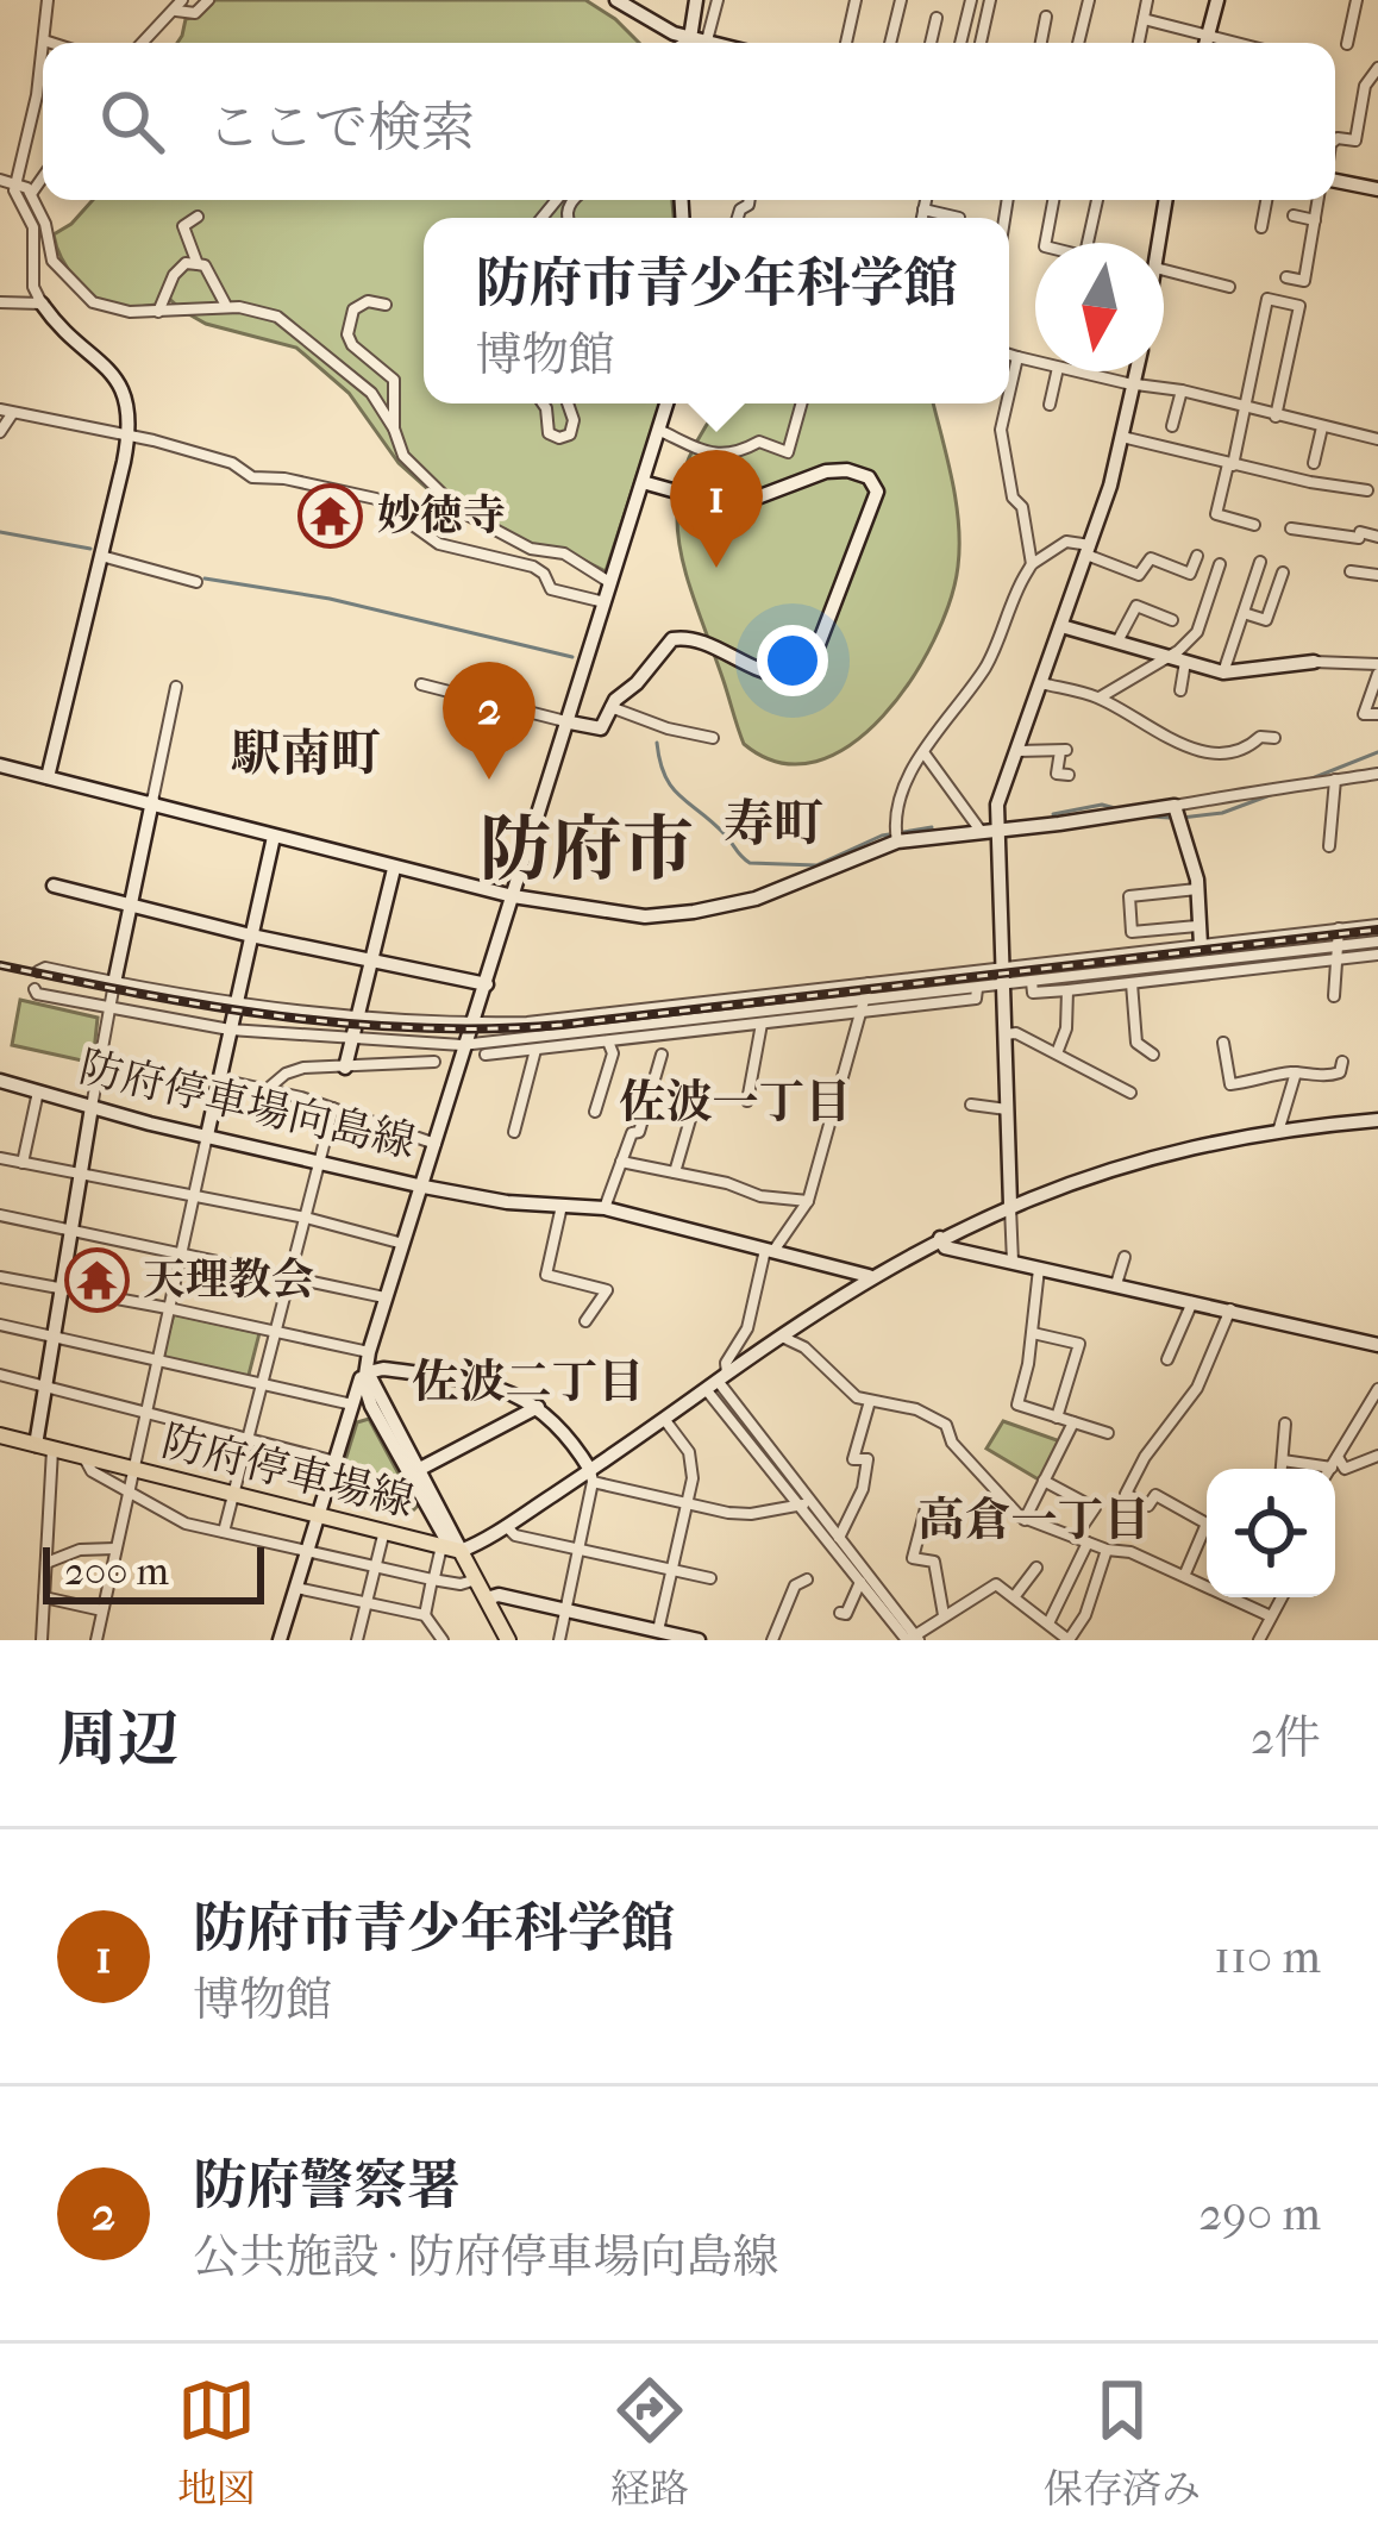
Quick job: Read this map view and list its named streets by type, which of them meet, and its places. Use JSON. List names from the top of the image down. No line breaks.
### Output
{"streets":{"main road":["防府停車場線"],"street":["防府停車場向島線"]},"districts":["駅南町","寿町","防府市","佐波一丁目","佐波二丁目","高倉一丁目"],"places":{"temple":["妙徳寺","天理教会"]},"scale_bar":"200 m","north":"bottom","page":{"search":"ここで検索","popup":["防府市青少年科学館","博物館"],"pins":["1","2"],"scale":"200 m","heading":["周辺","2件"],"list":[{"mark":"1","name":"防府市青少年科学館","note":"博物館","value":"110 m"},{"mark":"2","name":"防府警察署","note":"公共施設 · 防府停車場向島線","value":"290 m"}],"nav":["地図","経路","保存済み"]}}
